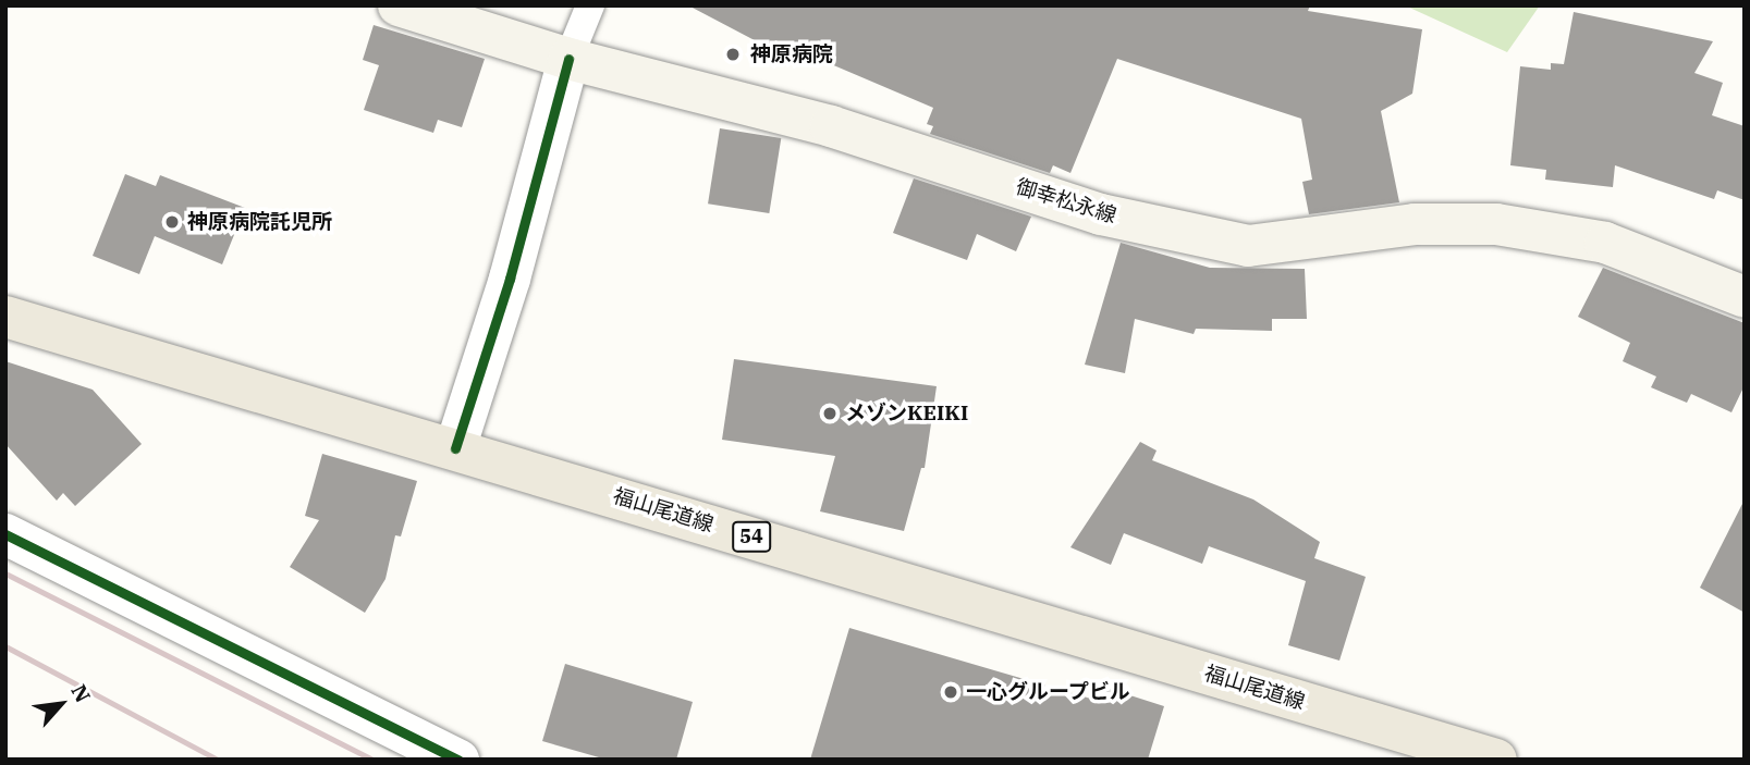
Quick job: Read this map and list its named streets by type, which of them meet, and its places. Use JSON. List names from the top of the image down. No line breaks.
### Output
{"streets":{"main road":["御幸松永線","福山尾道線","54"]},"places":["神原病院","神原病院託児所","メゾンKEIKI","一心グループビル"],"north":"top right"}
